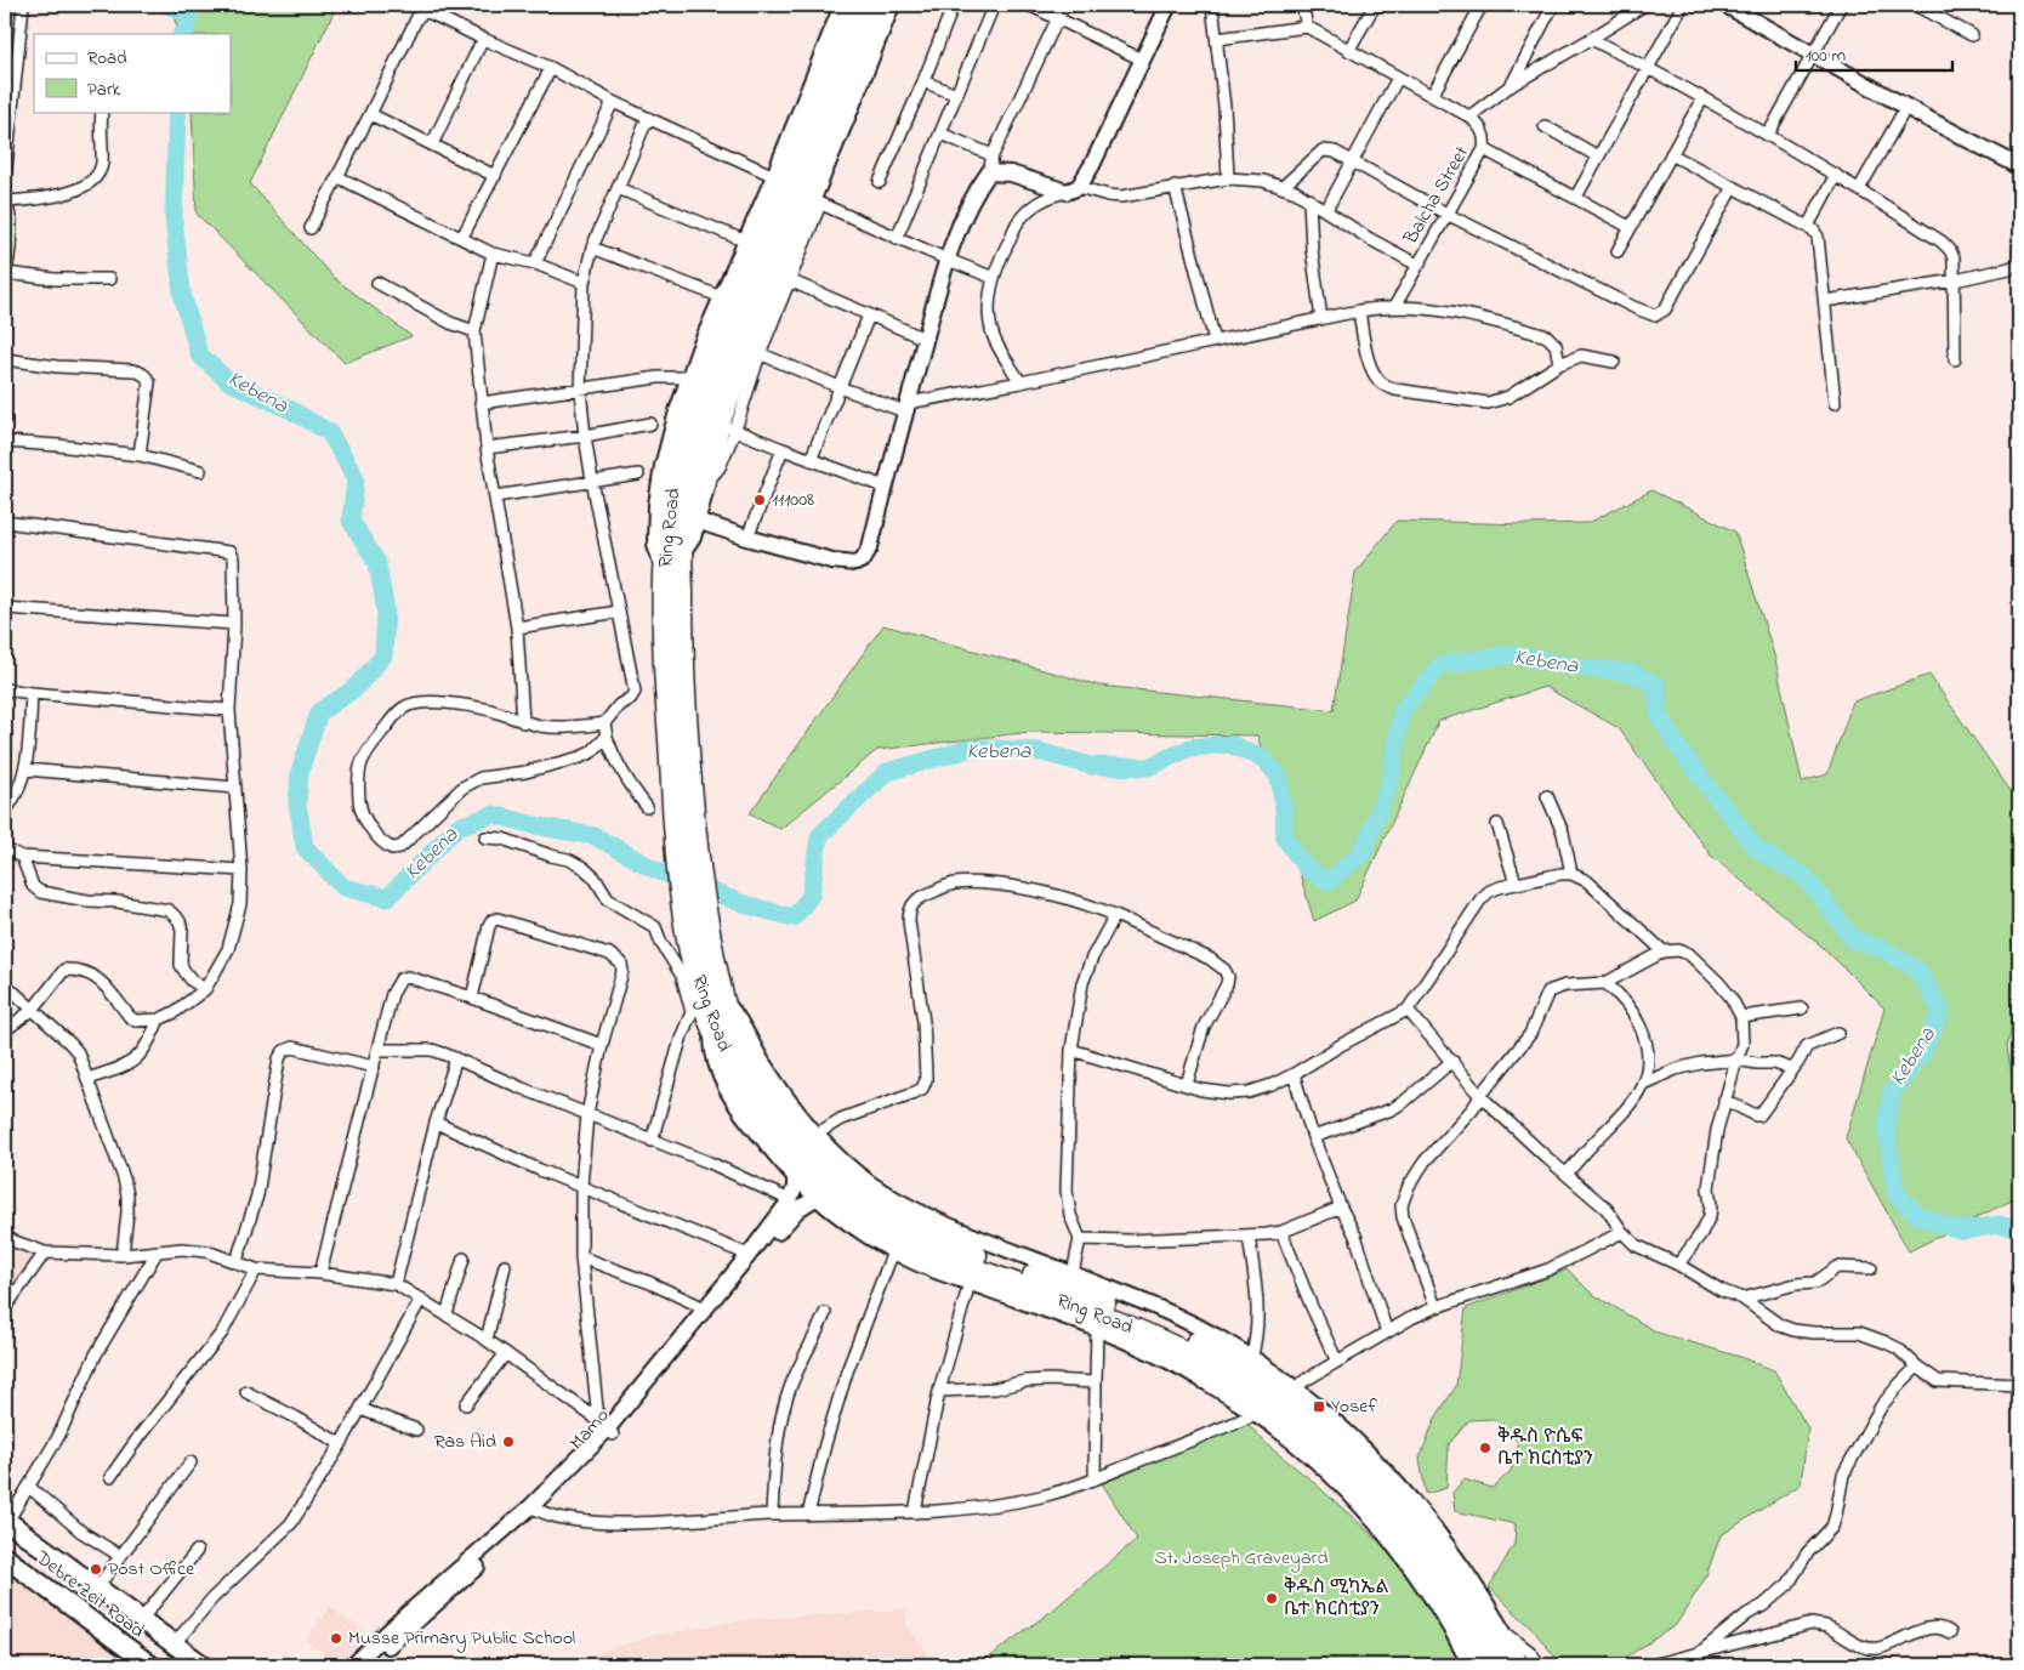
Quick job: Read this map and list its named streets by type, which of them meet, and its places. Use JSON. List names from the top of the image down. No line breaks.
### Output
{"streets":{"highway":["Ring Road"],"main road":["Debre Zeit Road"],"street":["Balcha Street","Mamo"]},"water":["Kebena"],"parks":["St. Joseph Graveyard"],"places":{"other":["111008","Ras Aid","ቅዱስ ዮሴፍ ቤተ ክርስቲያን","Post Office","ቅዱስ ሚካኤል ቤተ ክርስቲያን","Musse Primary Public School"],"transit":["Yosef"]},"legend":["Road","Park"],"scale_bar":"100 m"}
